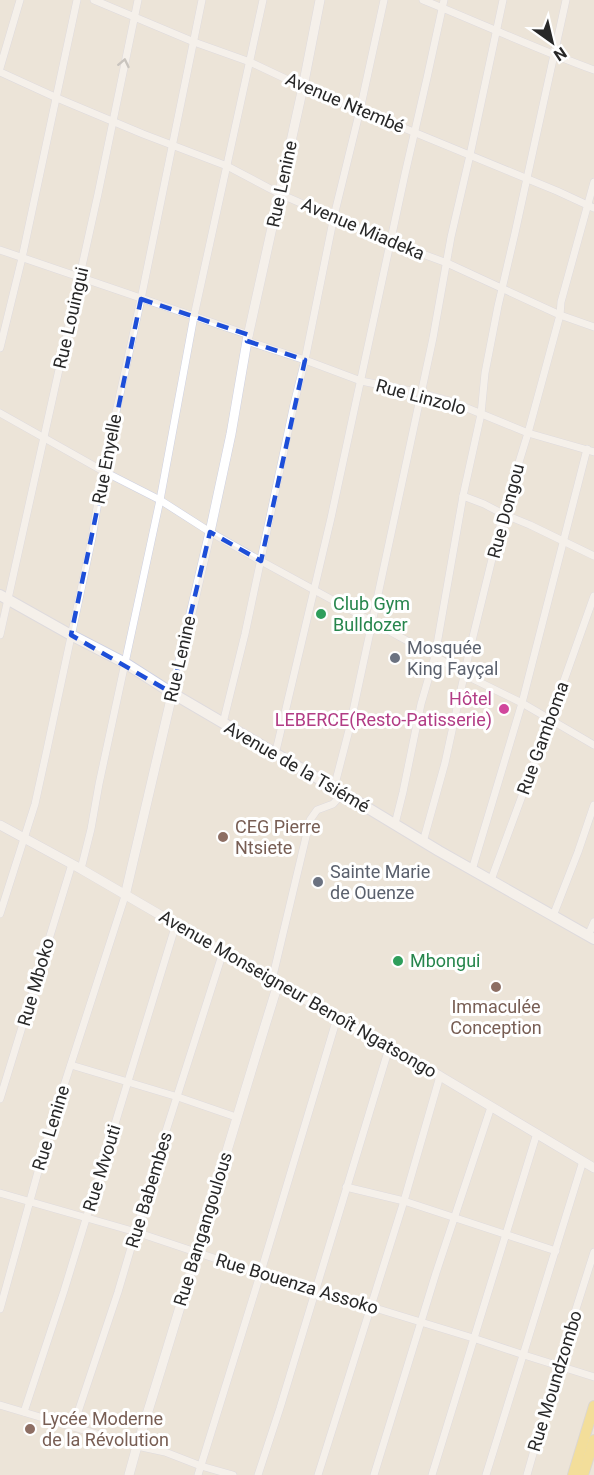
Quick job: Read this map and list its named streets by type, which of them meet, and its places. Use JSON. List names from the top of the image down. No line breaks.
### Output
{"streets":{"main road":["Avenue de la Tsiémé"],"street":["Avenue Ntembé","Rue Lenine","Avenue Miadeka","Rue Louingui","Rue Linzolo","Rue Enyelle","Rue Dongou","Rue Gamboma","Rue Mboko","Avenue Monseigneur Benoît Ngatsongo","Rue Mvouti","Rue Babembes","Rue Bangangoulous","Rue Bouenza Assoko","Rue Moundzombo"]},"crossings":[["Avenue Ntembé","Rue Lenine"],["Avenue Ntembé","Rue Louingui"],["Avenue Ntembé","Rue Enyelle"],["Avenue Ntembé","Rue Dongou"],["Avenue Ntembé","Rue Mboko"],["Rue Lenine","Avenue Miadeka"],["Rue Lenine","Rue Linzolo"],["Rue Lenine","Avenue de la Tsiémé"],["Rue Lenine","Avenue Monseigneur Benoît Ngatsongo"],["Rue Lenine","Rue Bouenza Assoko"],["Avenue Miadeka","Rue Louingui"],["Avenue Miadeka","Rue Enyelle"],["Avenue Miadeka","Rue Dongou"],["Avenue Miadeka","Rue Mboko"],["Rue Louingui","Rue Linzolo"],["Rue Louingui","Avenue de la Tsiémé"],["Rue Linzolo","Rue Enyelle"],["Rue Linzolo","Rue Dongou"],["Rue Linzolo","Rue Mboko"],["Rue Enyelle","Avenue de la Tsiémé"],["Rue Enyelle","Avenue Monseigneur Benoît Ngatsongo"],["Rue Dongou","Avenue de la Tsiémé"],["Rue Gamboma","Avenue de la Tsiémé"],["Avenue de la Tsiémé","Rue Mboko"],["Rue Mboko","Avenue Monseigneur Benoît Ngatsongo"],["Avenue Monseigneur Benoît Ngatsongo","Rue Mvouti"],["Avenue Monseigneur Benoît Ngatsongo","Rue Babembes"],["Avenue Monseigneur Benoît Ngatsongo","Rue Bangangoulous"],["Rue Mvouti","Rue Bouenza Assoko"],["Rue Babembes","Rue Bouenza Assoko"],["Rue Bangangoulous","Rue Bouenza Assoko"],["Rue Bouenza Assoko","Rue Moundzombo"]],"places":["Club Gym Bulldozer","Mosquée King Fayçal","Hôtel LEBERCE(Resto-Patisserie)","CEG Pierre Ntsiete","Sainte Marie de Ouenze","Mbongui","Immaculée Conception","Lycée Moderne de la Révolution"],"north":"bottom right"}
